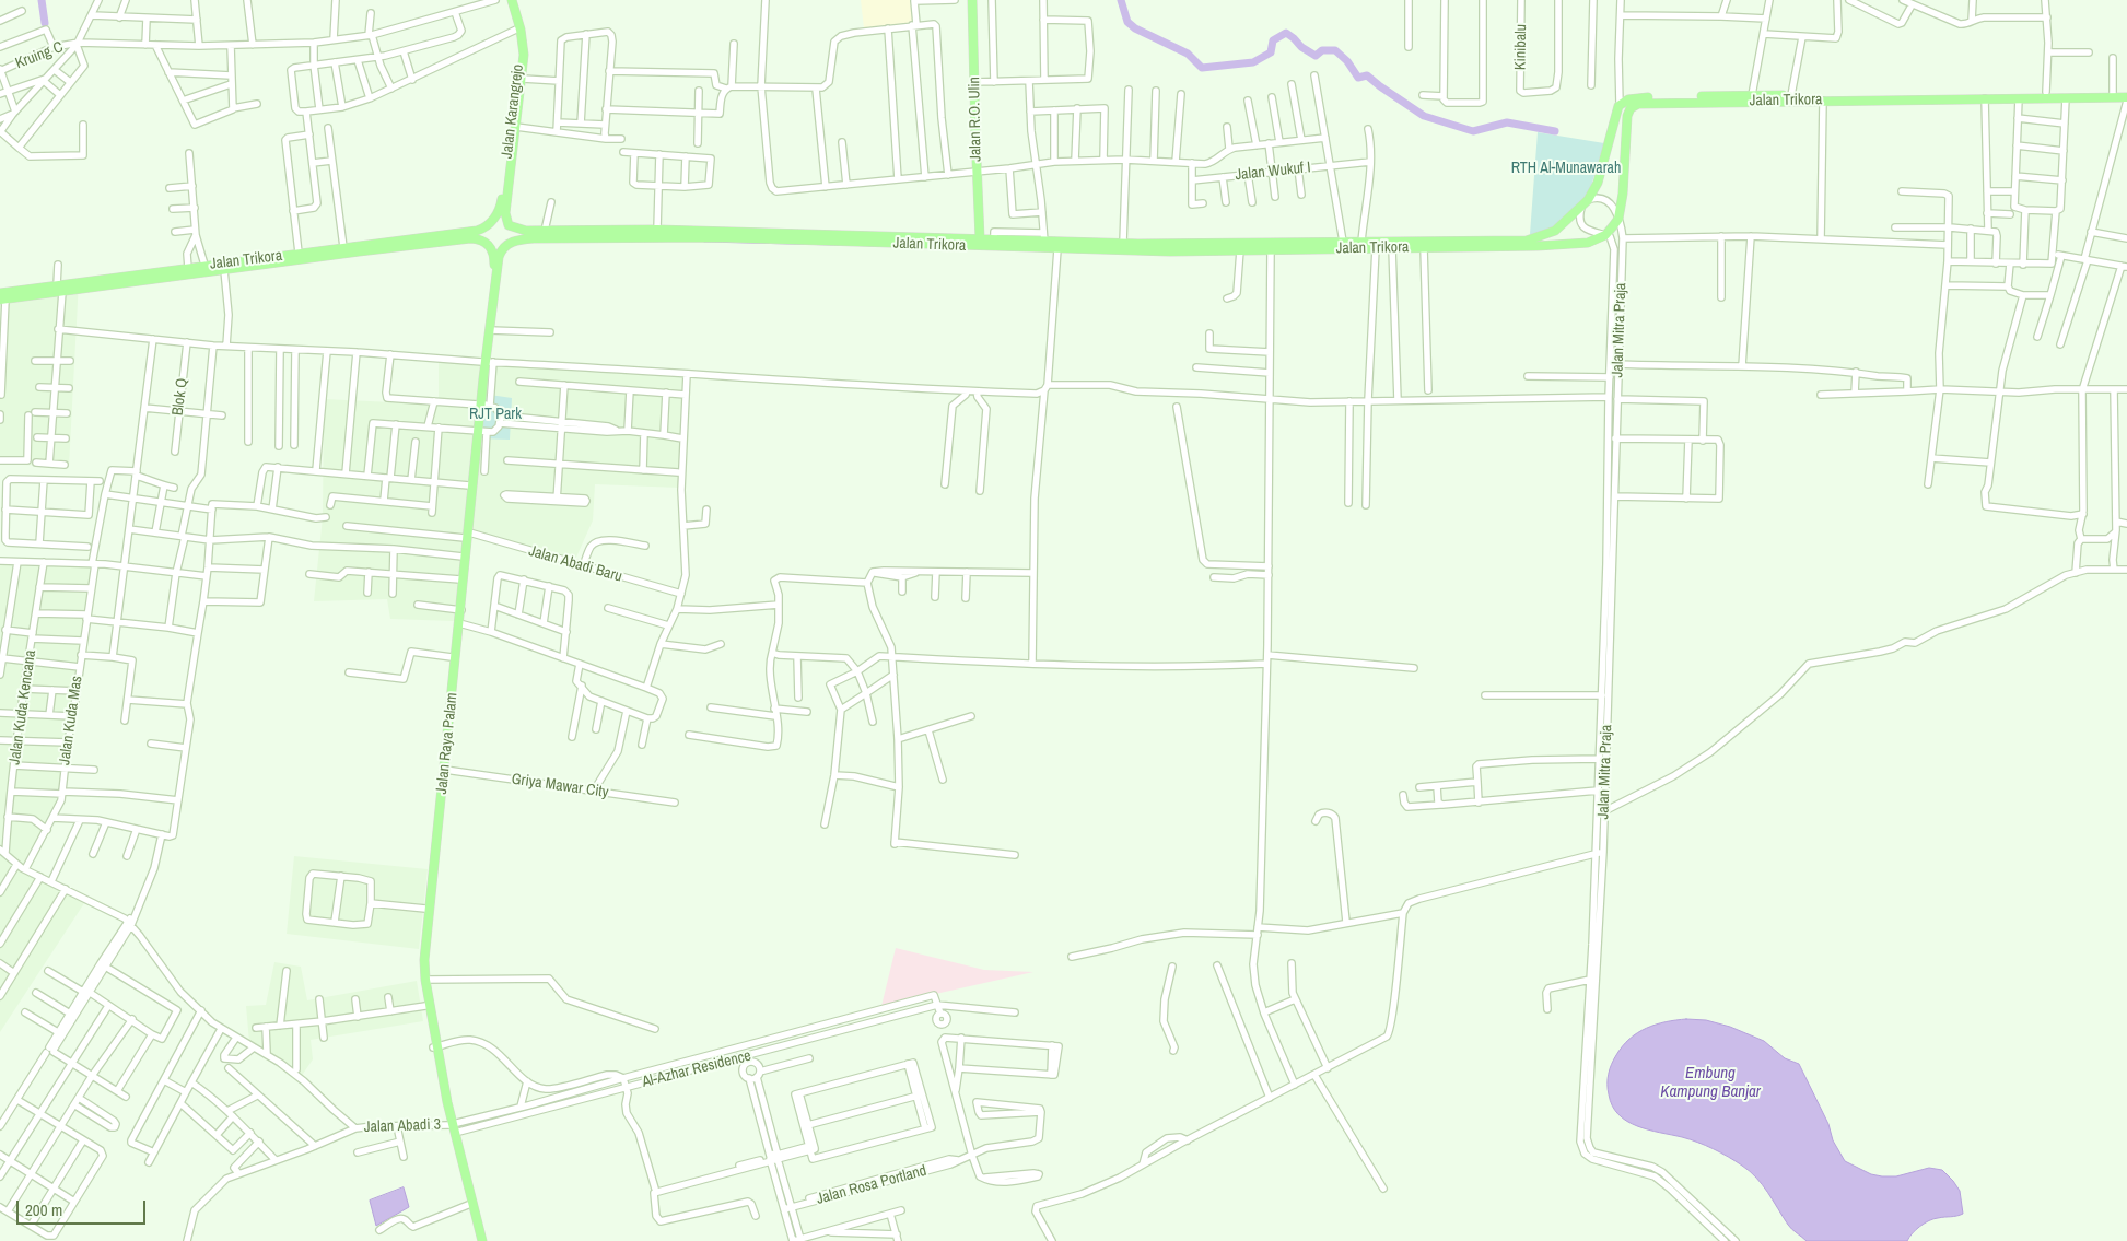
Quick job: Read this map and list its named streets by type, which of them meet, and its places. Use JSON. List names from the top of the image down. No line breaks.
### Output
{"streets":{"main road":["Jalan Trikora","Jalan Karangrejo","Jalan R.O. Ulin","Jalan Raya Palam"],"street":["Kinibalu","Kruing C","Jalan Wukuf I","Jalan Mitra Praja","Blok Q","Jalan Abadi Baru","Jalan Kuda Kencana","Jalan Kuda Mas","Griya Mawar City","Al-Azhar Residence","Jalan Abadi 3","Jalan Rosa Portland"]},"crossings":[["Jalan Trikora","Jalan Karangrejo"],["Jalan Trikora","Jalan R.O. Ulin"],["Jalan Trikora","Jalan Mitra Praja"],["Jalan Trikora","Jalan Raya Palam"],["Jalan Karangrejo","Jalan Raya Palam"],["Jalan Abadi Baru","Jalan Raya Palam"],["Jalan Raya Palam","Griya Mawar City"],["Jalan Raya Palam","Al-Azhar Residence"],["Jalan Raya Palam","Jalan Abadi 3"],["Al-Azhar Residence","Jalan Abadi 3"]],"water":["Embung Kampung Banjar"],"parks":["RTH Al-Munawarah","RJT Park"],"scale_bar":"200 m"}
